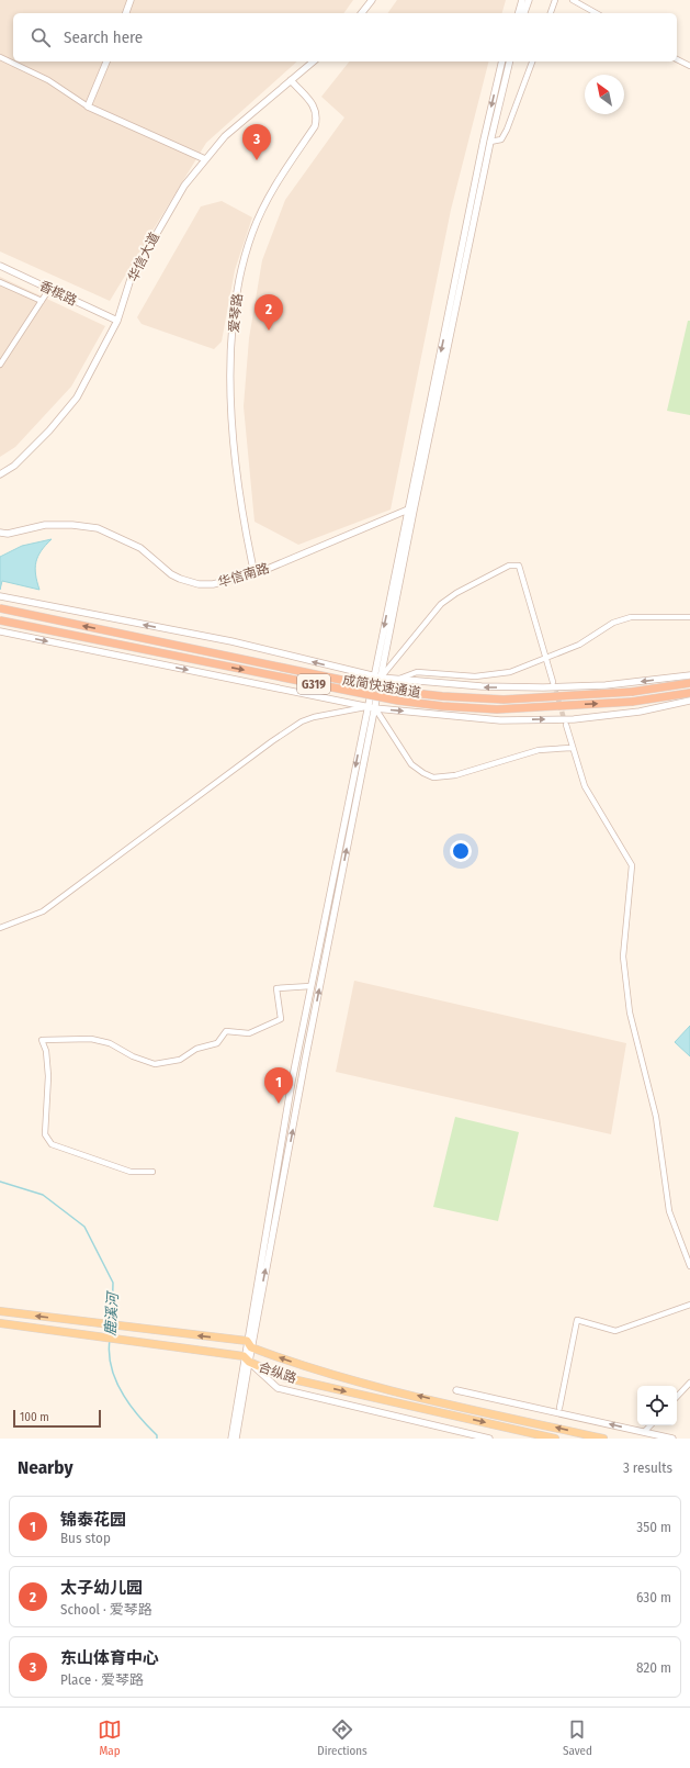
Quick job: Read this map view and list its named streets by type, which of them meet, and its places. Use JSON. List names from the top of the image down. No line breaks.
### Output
{"streets":{"highway":["G319","成简快速通道"],"main road":["合纵路"],"street":["华信大道","香槟路","爱琴路","华信南路"]},"crossings":[["华信大道","香槟路"],["华信大道","爱琴路"],["爱琴路","华信南路"]],"water":["鹿溪河"],"scale_bar":"100 m","north":"top left","page":{"search":"Search here","pins":["3","2","1"],"scale":"100 m","heading":["Nearby","3 results"],"list":[{"mark":"1","name":"锦泰花园","note":"Bus stop","value":"350 m"},{"mark":"2","name":"太子幼儿园","note":"School · 爱琴路","value":"630 m"},{"mark":"3","name":"东山体育中心","note":"Place · 爱琴路","value":"820 m"}],"nav":["Map","Directions","Saved"]}}
